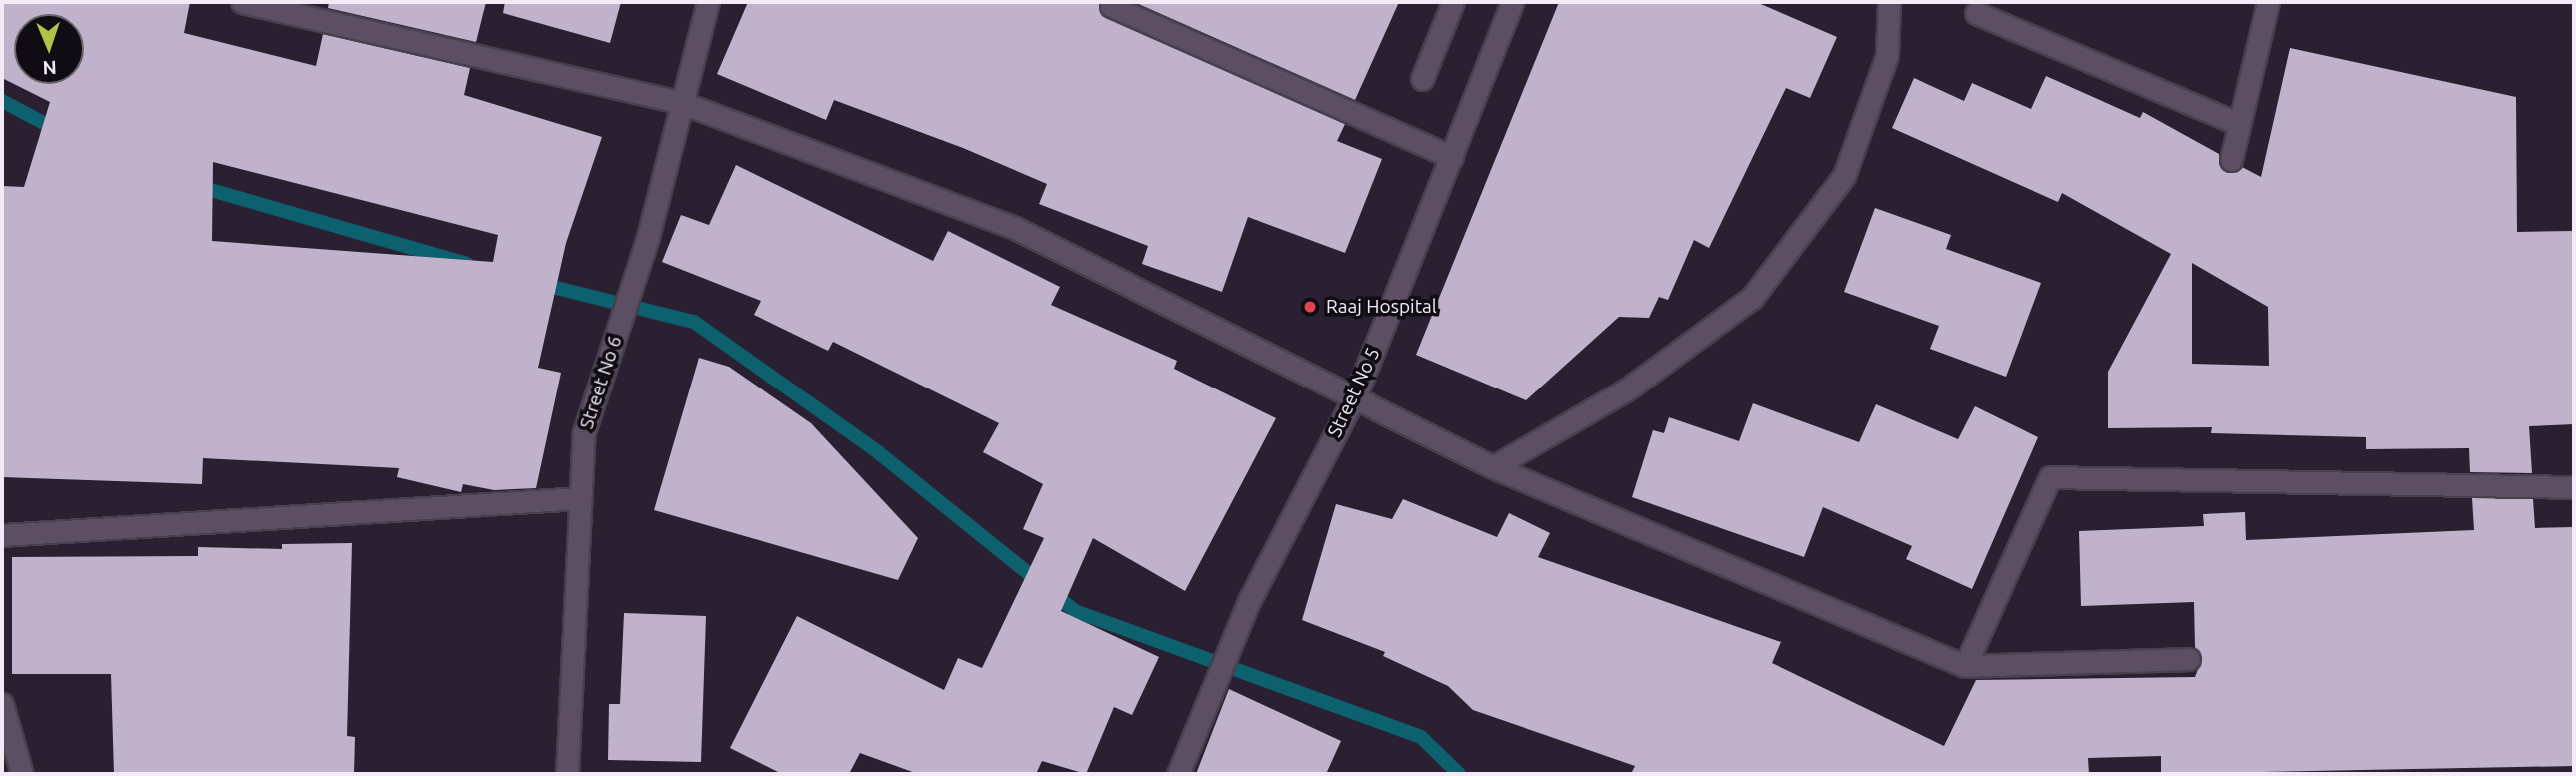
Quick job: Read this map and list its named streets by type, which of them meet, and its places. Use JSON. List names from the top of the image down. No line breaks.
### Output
{"streets":{"street":["Street No 6","Street No 5"]},"places":["Raaj Hospital"],"north":"bottom"}
